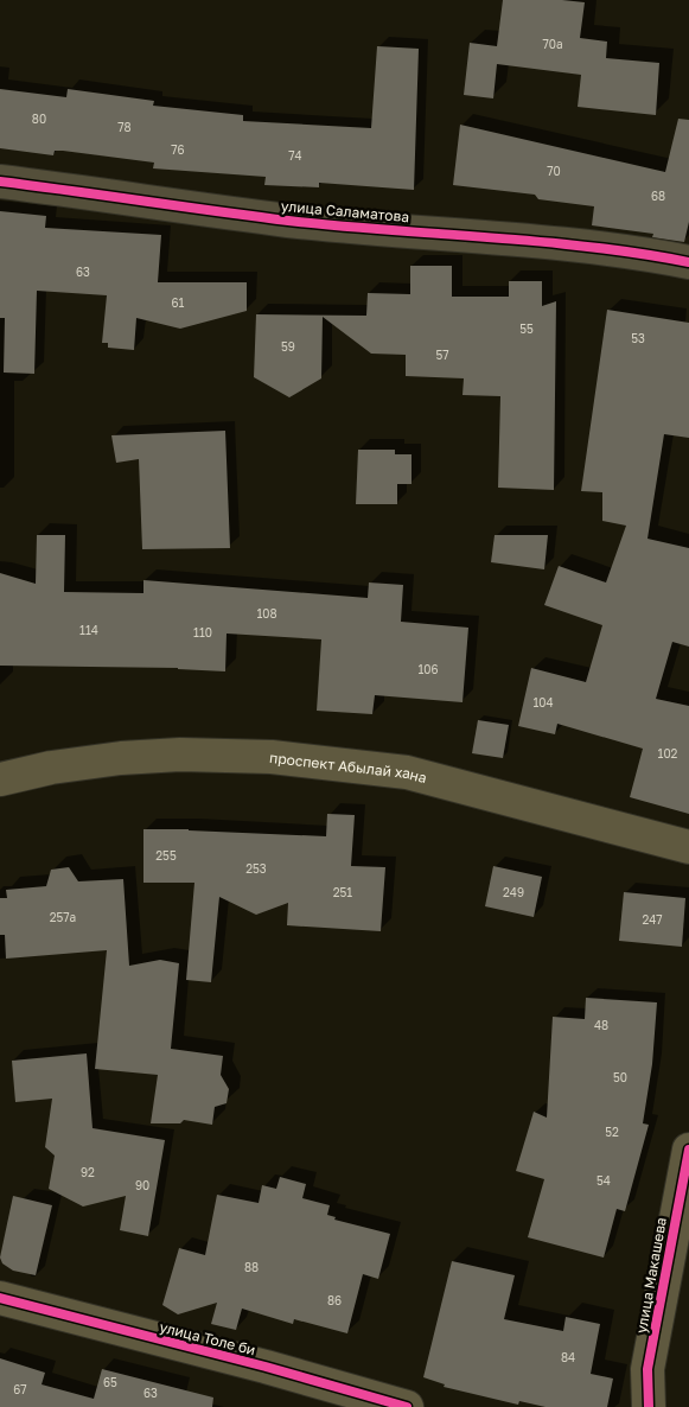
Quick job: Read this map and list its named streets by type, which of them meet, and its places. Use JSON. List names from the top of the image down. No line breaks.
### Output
{"streets":{"main road":["проспект Абылай хана","улица Макашева","улица Толе би"],"street":["улица Саламатова"]},"house_numbers":["70а","80","78","76","74","70","68","63","61","55","53","59","57","108","114","110","106","104","102","255","253","251","249","257а","247","48","50","52","92","54","90","88","86","84","65","67","63"]}
